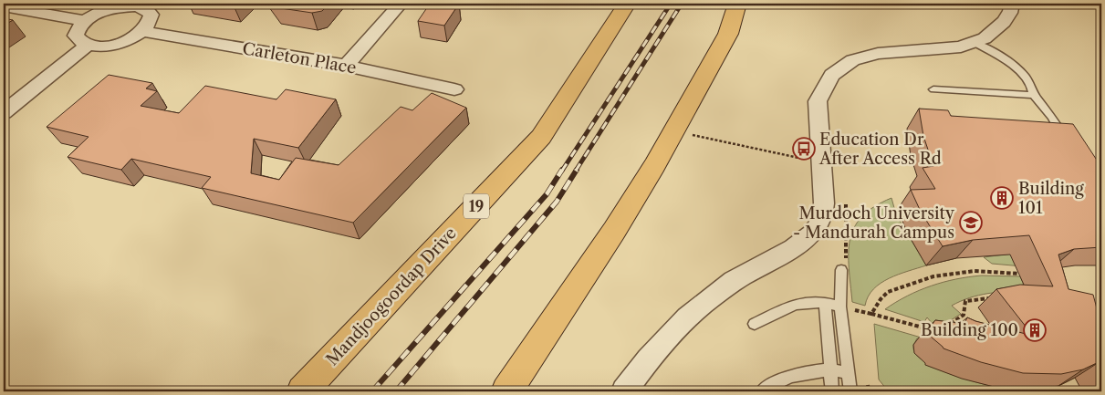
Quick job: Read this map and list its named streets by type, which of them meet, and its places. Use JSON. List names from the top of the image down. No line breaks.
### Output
{"streets":{"highway":["19","Mandjoogoordap Drive"],"street":["Carleton Place"]},"places":{"bus stop":["Education Dr After Access Rd"],"building":["Building 101","Building 100"],"school or university":["Murdoch University - Mandurah Campus"]}}
